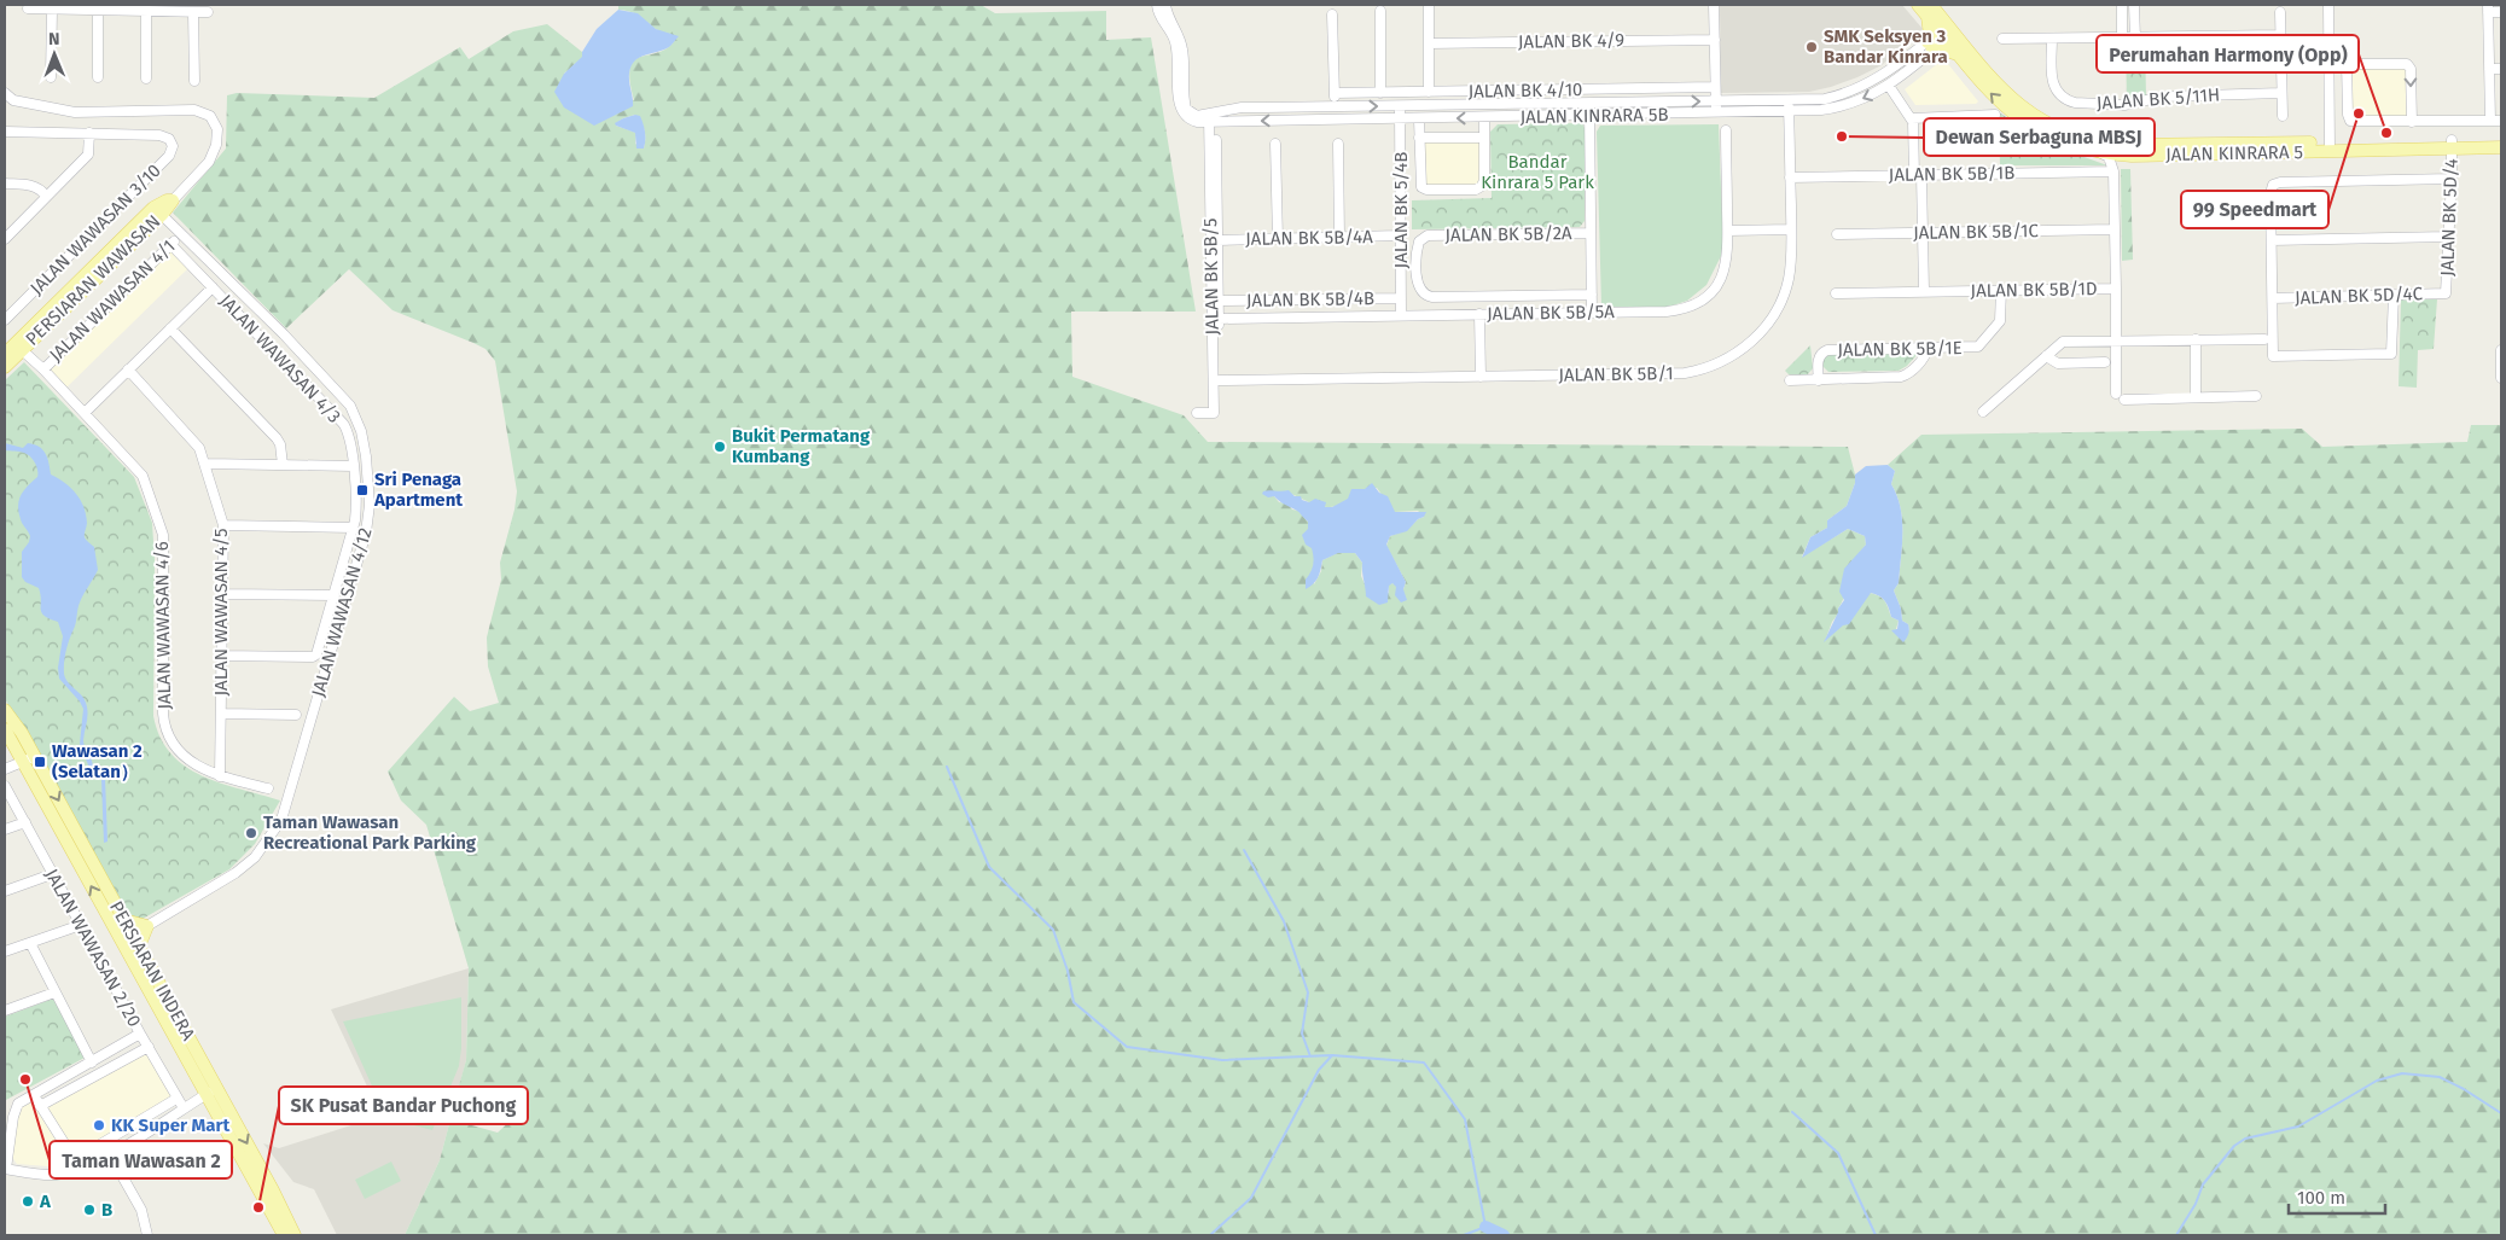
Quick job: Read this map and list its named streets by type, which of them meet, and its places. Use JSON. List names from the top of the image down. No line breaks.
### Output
{"streets":{"main road":["JALAN KINRARA 5","PERSIARAN WAWASAN","PERSIARAN INDERA"],"street":["JALAN BK 4/9","JALAN BK 4/10","JALAN BK 5/11H","JALAN KINRARA 5B","JALAN BK 5B/1B","JALAN BK 5/4B","JALAN BK 5D/4","JALAN WAWASAN 3/10","JALAN BK 5B/1C","JALAN BK 5B/2A","JALAN BK 5B/4A","JALAN BK 5B/5","JALAN BK 5B/1D","JALAN BK 5D/4C","JALAN BK 5B/4B","JALAN WAWASAN 4/1","JALAN BK 5B/5A","JALAN BK 5B/1E","JALAN WAWASAN 4/3","JALAN BK 5B/1","JALAN WAWASAN 4/5","JALAN WAWASAN 4/12","JALAN WAWASAN 4/6","JALAN WAWASAN 2/20"]},"crossings":[["JALAN KINRARA 5B","JALAN KINRARA 5"],["JALAN KINRARA 5B","JALAN BK 5/4B"],["JALAN KINRARA 5B","JALAN BK 5B/5"],["JALAN KINRARA 5B","JALAN BK 5B/1"],["JALAN KINRARA 5","JALAN BK 5D/4"],["JALAN BK 5B/1B","JALAN BK 5B/1D"],["JALAN BK 5B/1B","JALAN BK 5B/1"],["JALAN BK 5/4B","JALAN BK 5B/4A"],["JALAN BK 5/4B","JALAN BK 5B/4B"],["JALAN BK 5/4B","JALAN BK 5B/5A"],["JALAN BK 5D/4","JALAN BK 5D/4C"],["JALAN BK 5B/1C","JALAN BK 5B/1D"],["JALAN BK 5B/4A","JALAN BK 5B/5"],["JALAN BK 5B/5","JALAN BK 5B/4B"],["JALAN BK 5B/5","JALAN BK 5B/5A"],["JALAN BK 5B/5","JALAN BK 5B/1"],["PERSIARAN WAWASAN","JALAN WAWASAN 4/12"],["PERSIARAN WAWASAN","JALAN WAWASAN 4/6"],["JALAN BK 5B/1D","JALAN BK 5B/1E"],["JALAN WAWASAN 4/1","JALAN WAWASAN 4/3"],["JALAN WAWASAN 4/1","JALAN WAWASAN 4/12"],["JALAN WAWASAN 4/1","JALAN WAWASAN 4/6"],["JALAN WAWASAN 4/3","JALAN WAWASAN 4/5"],["JALAN WAWASAN 4/5","JALAN WAWASAN 4/6"]],"parks":["Bandar Kinrara 5 Park"],"places":{"other":["SMK Seksyen 3 Bandar Kinrara","99 Speedmart","Perumahan Harmony (Opp)","Dewan Serbaguna MBSJ","Bukit Permatang Kumbang","Taman Wawasan Recreational Park Parking","Taman Wawasan 2","KK Super Mart","A","SK Pusat Bandar Puchong","B"],"transit":["Sri Penaga Apartment","Wawasan 2 (Selatan）"]},"scale_bar":"100 m","north":"top"}
